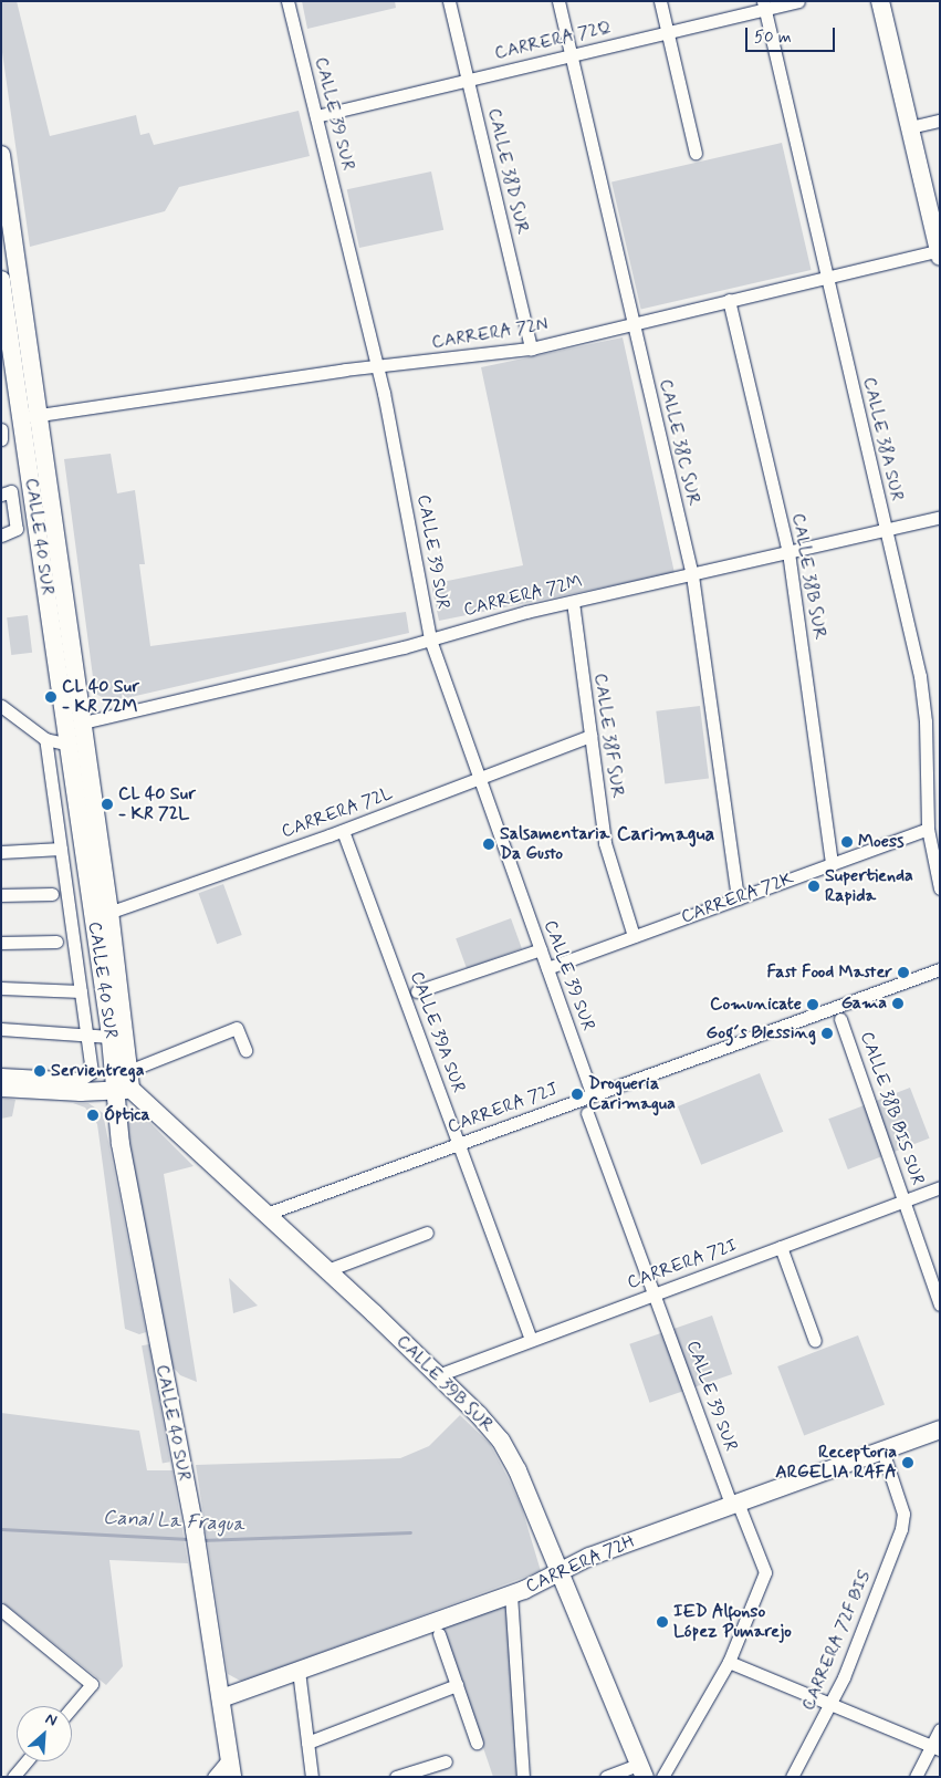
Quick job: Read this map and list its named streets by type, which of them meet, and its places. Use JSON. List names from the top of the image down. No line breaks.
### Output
{"streets":{"street":["CARRERA 72Q","CALLE 39 SUR","CALLE 38D SUR","CARRERA 72N","CALLE 38A SUR","CALLE 38C SUR","CALLE 40 SUR","CALLE 38B SUR","CARRERA 72M","CALLE 38F SUR","CARRERA 72L","CARRERA 72K","CALLE 39A SUR","CARRERA 72J","CALLE 38B BIS SUR","CARRERA 72I","CALLE 39B SUR","CARRERA 72H","CARRERA 72F BIS"]},"crossings":[["CARRERA 72Q","CALLE 39 SUR"],["CARRERA 72Q","CALLE 38D SUR"],["CARRERA 72Q","CALLE 38A SUR"],["CARRERA 72Q","CALLE 38C SUR"],["CALLE 39 SUR","CARRERA 72N"],["CALLE 39 SUR","CARRERA 72M"],["CALLE 39 SUR","CARRERA 72L"],["CALLE 39 SUR","CARRERA 72K"],["CALLE 39 SUR","CARRERA 72J"],["CALLE 39 SUR","CARRERA 72I"],["CALLE 39 SUR","CARRERA 72H"],["CALLE 38D SUR","CARRERA 72N"],["CARRERA 72N","CALLE 38A SUR"],["CARRERA 72N","CALLE 38C SUR"],["CARRERA 72N","CALLE 40 SUR"],["CARRERA 72N","CALLE 38B SUR"],["CALLE 38A SUR","CARRERA 72M"],["CALLE 38A SUR","CARRERA 72K"],["CALLE 38C SUR","CARRERA 72M"],["CALLE 38C SUR","CARRERA 72K"],["CALLE 40 SUR","CARRERA 72M"],["CALLE 40 SUR","CARRERA 72L"],["CALLE 40 SUR","CALLE 39B SUR"],["CALLE 40 SUR","CARRERA 72H"],["CALLE 38B SUR","CARRERA 72M"],["CALLE 38B SUR","CARRERA 72K"],["CARRERA 72M","CALLE 38F SUR"],["CALLE 38F SUR","CARRERA 72L"],["CALLE 38F SUR","CARRERA 72K"],["CARRERA 72L","CALLE 39A SUR"],["CALLE 39A SUR","CARRERA 72J"],["CALLE 39A SUR","CARRERA 72I"],["CARRERA 72J","CALLE 39B SUR"],["CALLE 38B BIS SUR","CARRERA 72I"],["CARRERA 72I","CALLE 39B SUR"],["CALLE 39B SUR","CARRERA 72H"],["CARRERA 72H","CARRERA 72F BIS"]],"districts":["Carimagua"],"water":["Canal La Fragua"],"places":["CL 40 Sur - KR 72M","CL 40 Sur - KR 72L","Moess","Salsamentaria Da Gusto","Supertienda Rapida","Fast Food Master","Gama","Comunicate","Gog´s Blessing","Servientrega","Drogueria Carimagua","Óptica","Receptoria ARGELIA RAFA","IED Alfonso López Pumarejo"],"scale_bar":"50 m","north":"top right"}
